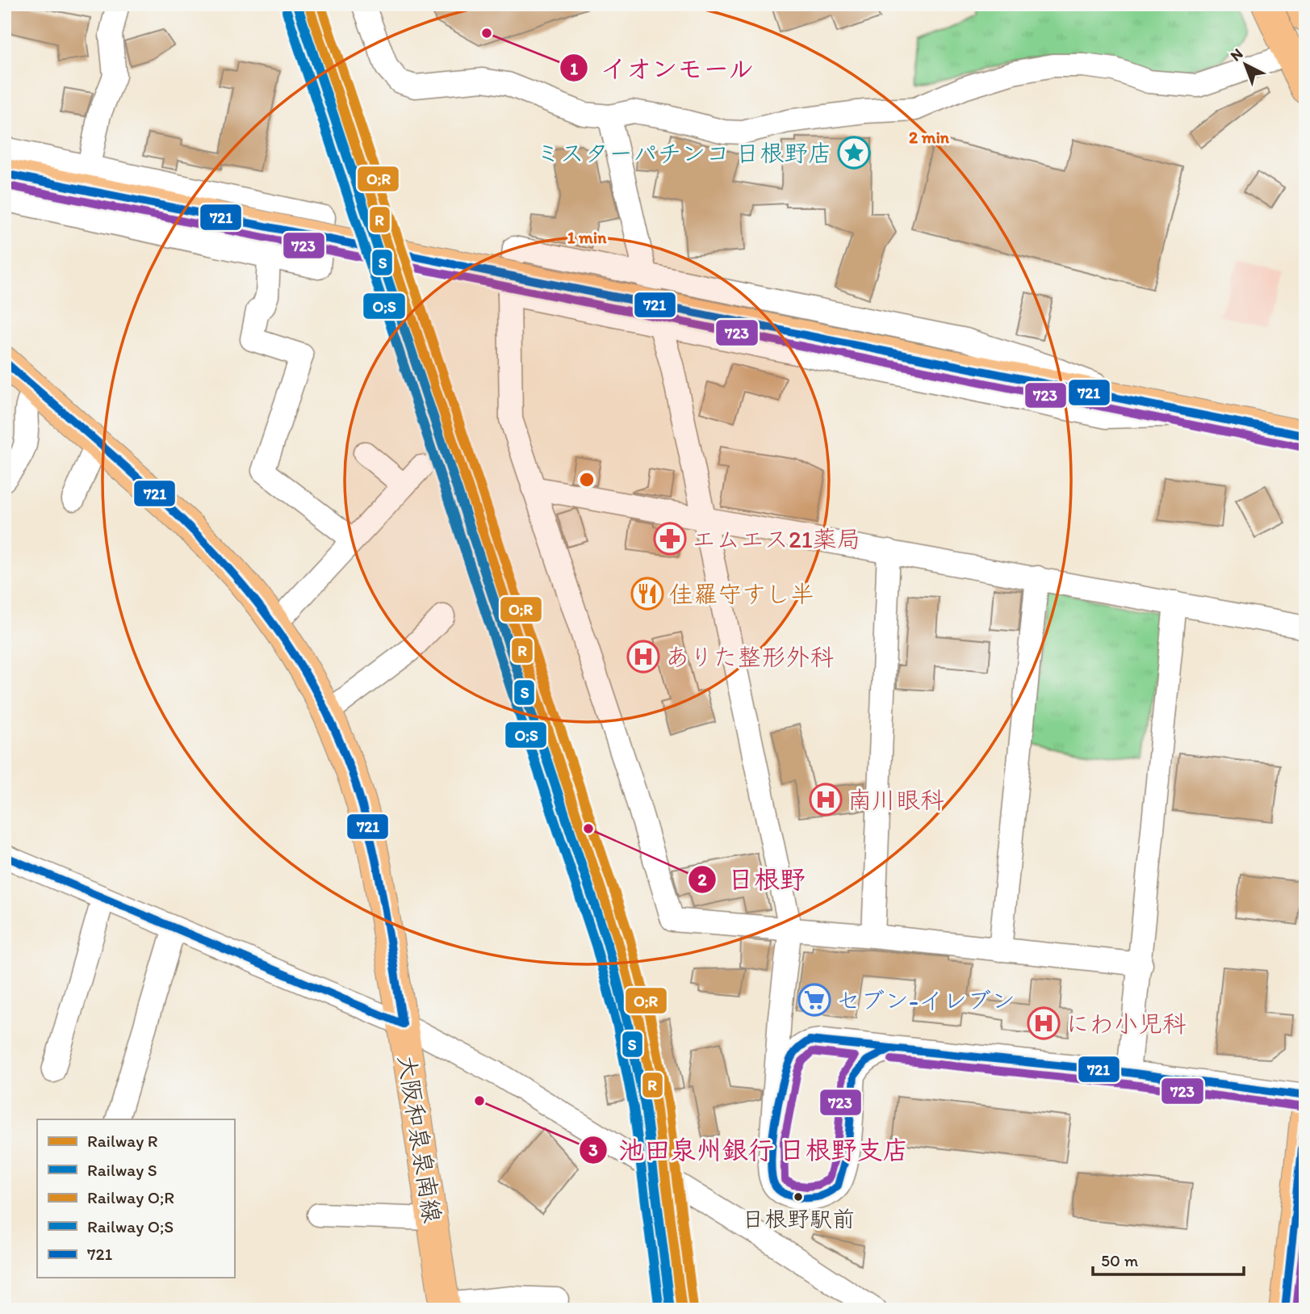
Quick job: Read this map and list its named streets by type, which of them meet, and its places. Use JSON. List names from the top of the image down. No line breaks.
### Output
{"streets":{"main road":["大阪和泉泉南線"]},"places":{"other":["イオンモール","日根野","池田泉州銀行 日根野支店","日根野駅前"],"place":["ミスターパチンコ 日根野店"],"pharmacy":["エムエス21薬局"],"restaurant":["佳羅守すし半"],"hospital":["ありた整形外科","南川眼科","にわ小児科"],"supermarket":["セブン-イレブン"]},"lines":["rail line R","rail line O;R","rail line S","rail line O;S","transit line 721","transit line 723"],"legend":["Railway R","Railway S","Railway O;R","Railway O;S","721"],"scale_bar":"50 m","north":"top left","rings":["2 min","1 min"]}
